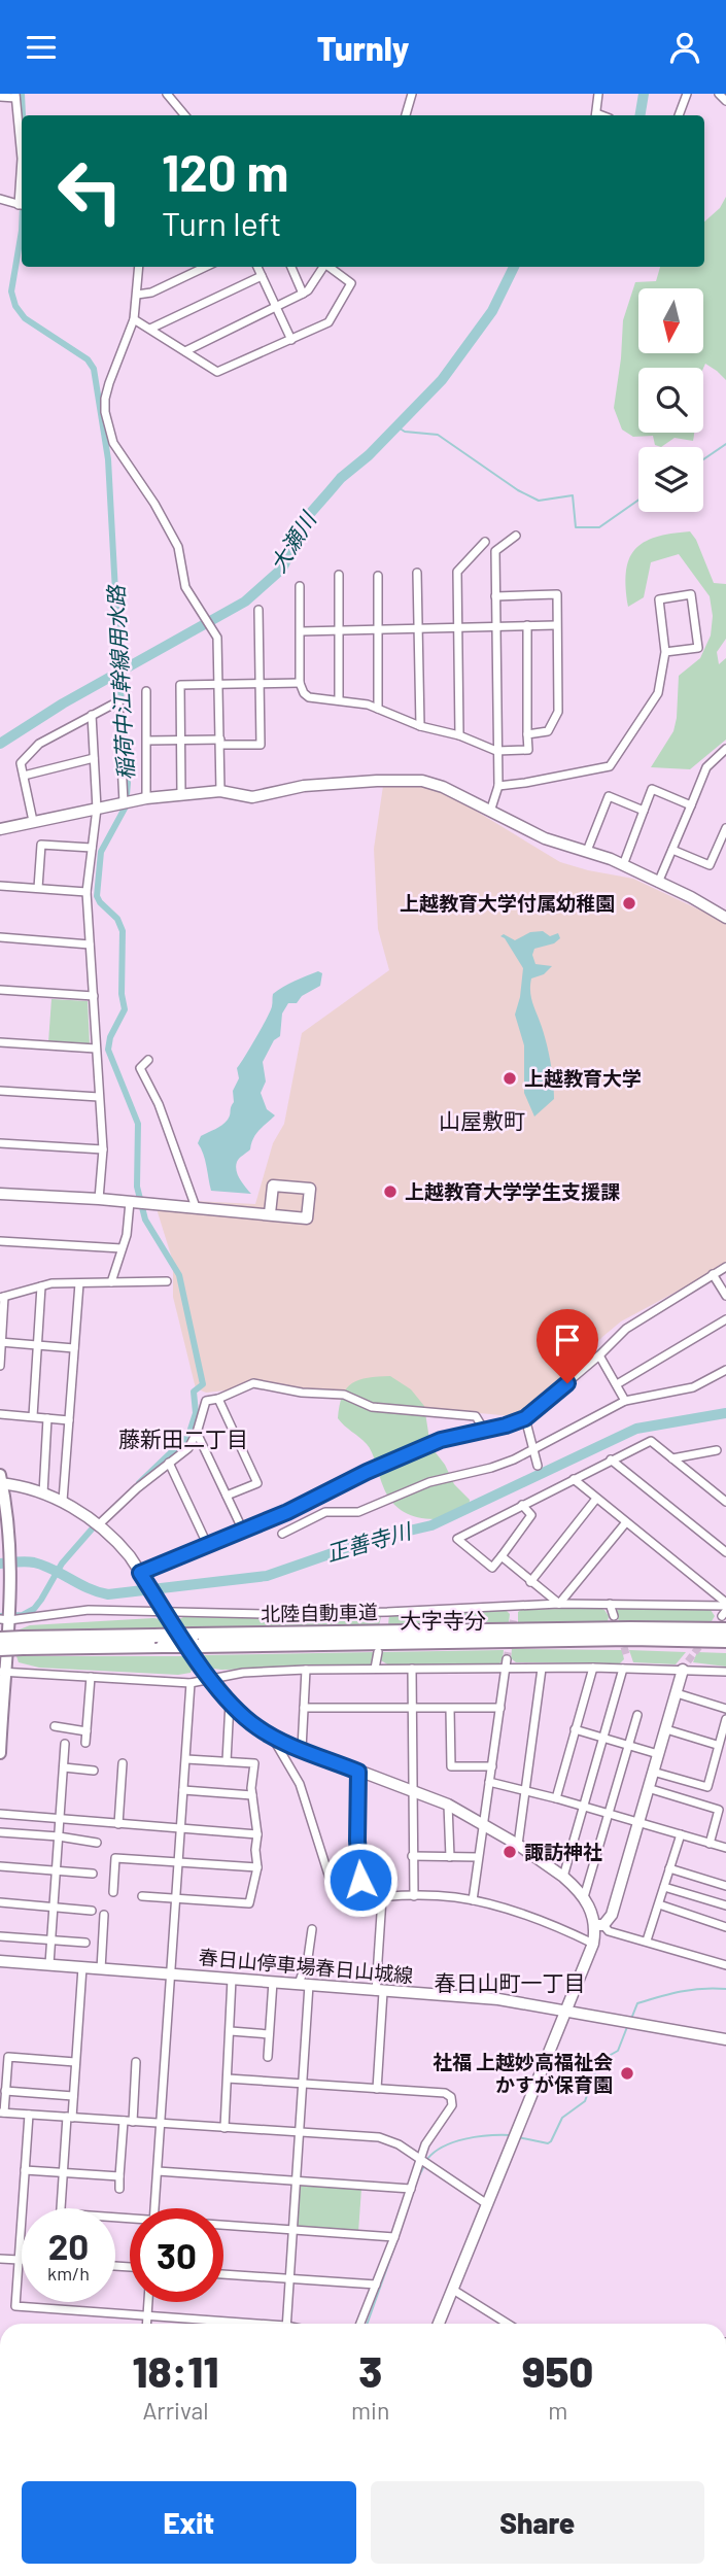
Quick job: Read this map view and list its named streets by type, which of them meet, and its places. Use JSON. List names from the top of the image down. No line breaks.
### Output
{"streets":{"highway":["北陸自動車道"],"street":["春日山停車場春日山城線"]},"districts":["山屋敷町","藤新田二丁目","大字寺分","春日山町一丁目"],"water":["大瀬川","稲荷中江幹線用水路","正善寺川"],"places":["上越教育大学付属幼稚園","上越教育大学","上越教育大学学生支援課","諏訪神社","社福 上越妙高福祉会 かすが保育園"],"north":"bottom","page":{"header":"Turnly","turn":["120 m","Turn left"],"speed":"20 km/h","limit":"30","eta":["18:11","Arrival","3","min","950","m"],"buttons":["Exit","Share"]}}
